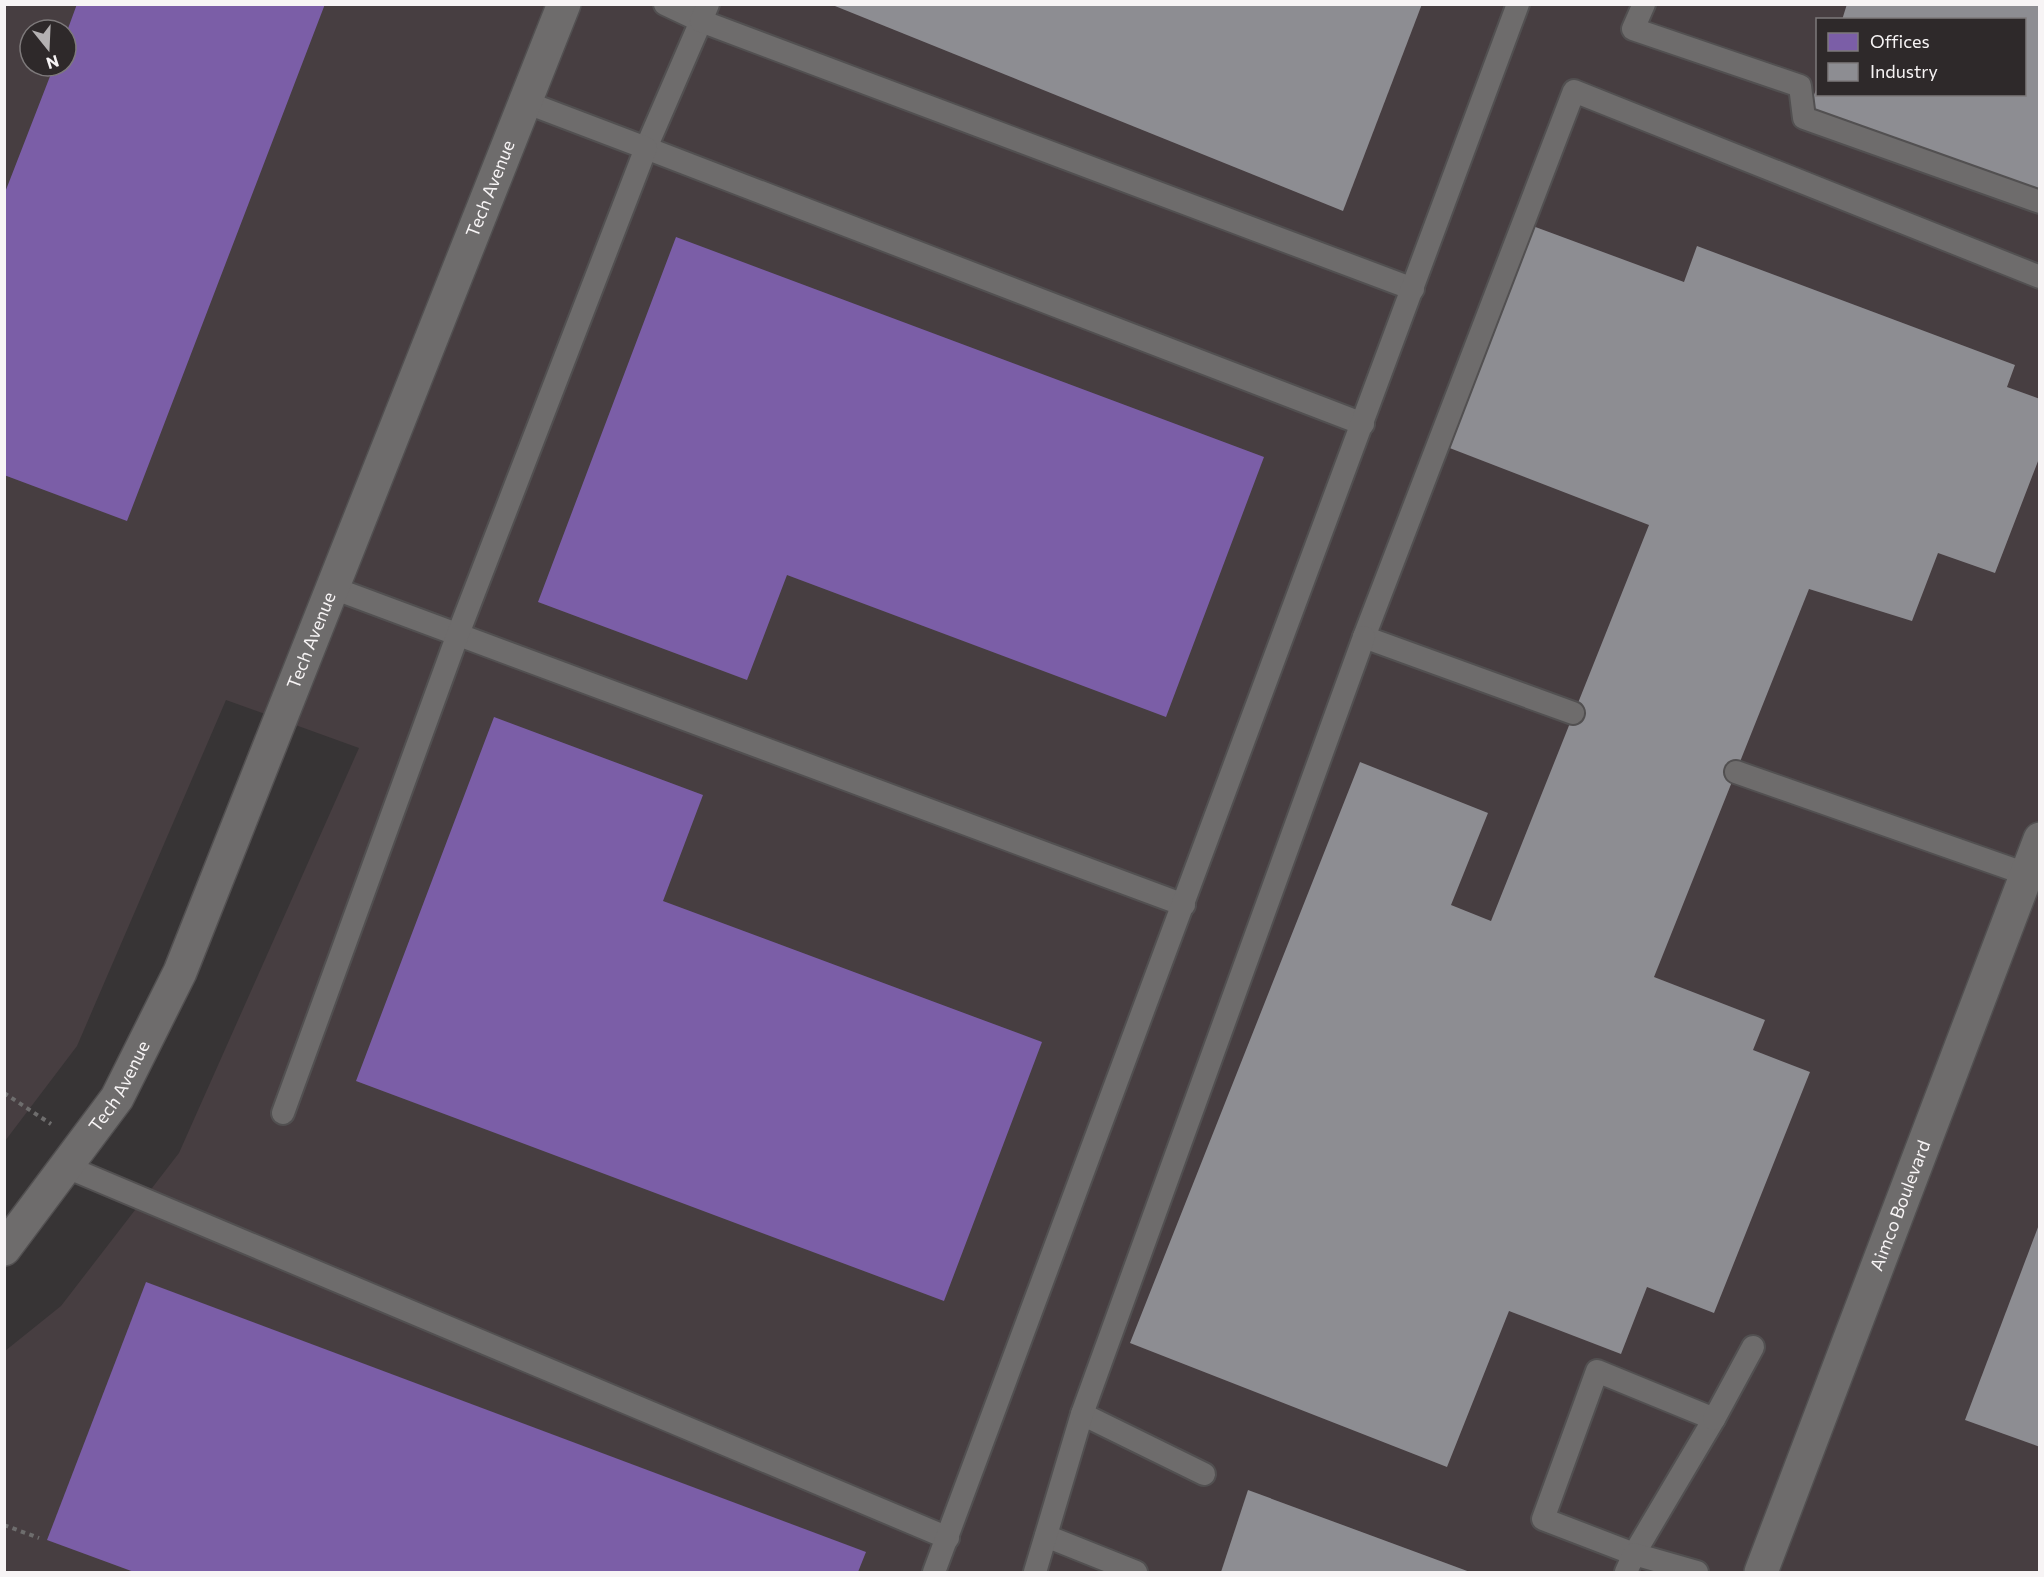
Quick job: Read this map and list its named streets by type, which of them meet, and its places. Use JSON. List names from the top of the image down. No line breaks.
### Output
{"streets":{"street":["Tech Avenue","Aimco Boulevard"]},"legend":["Offices","Industry"],"north":"bottom"}
